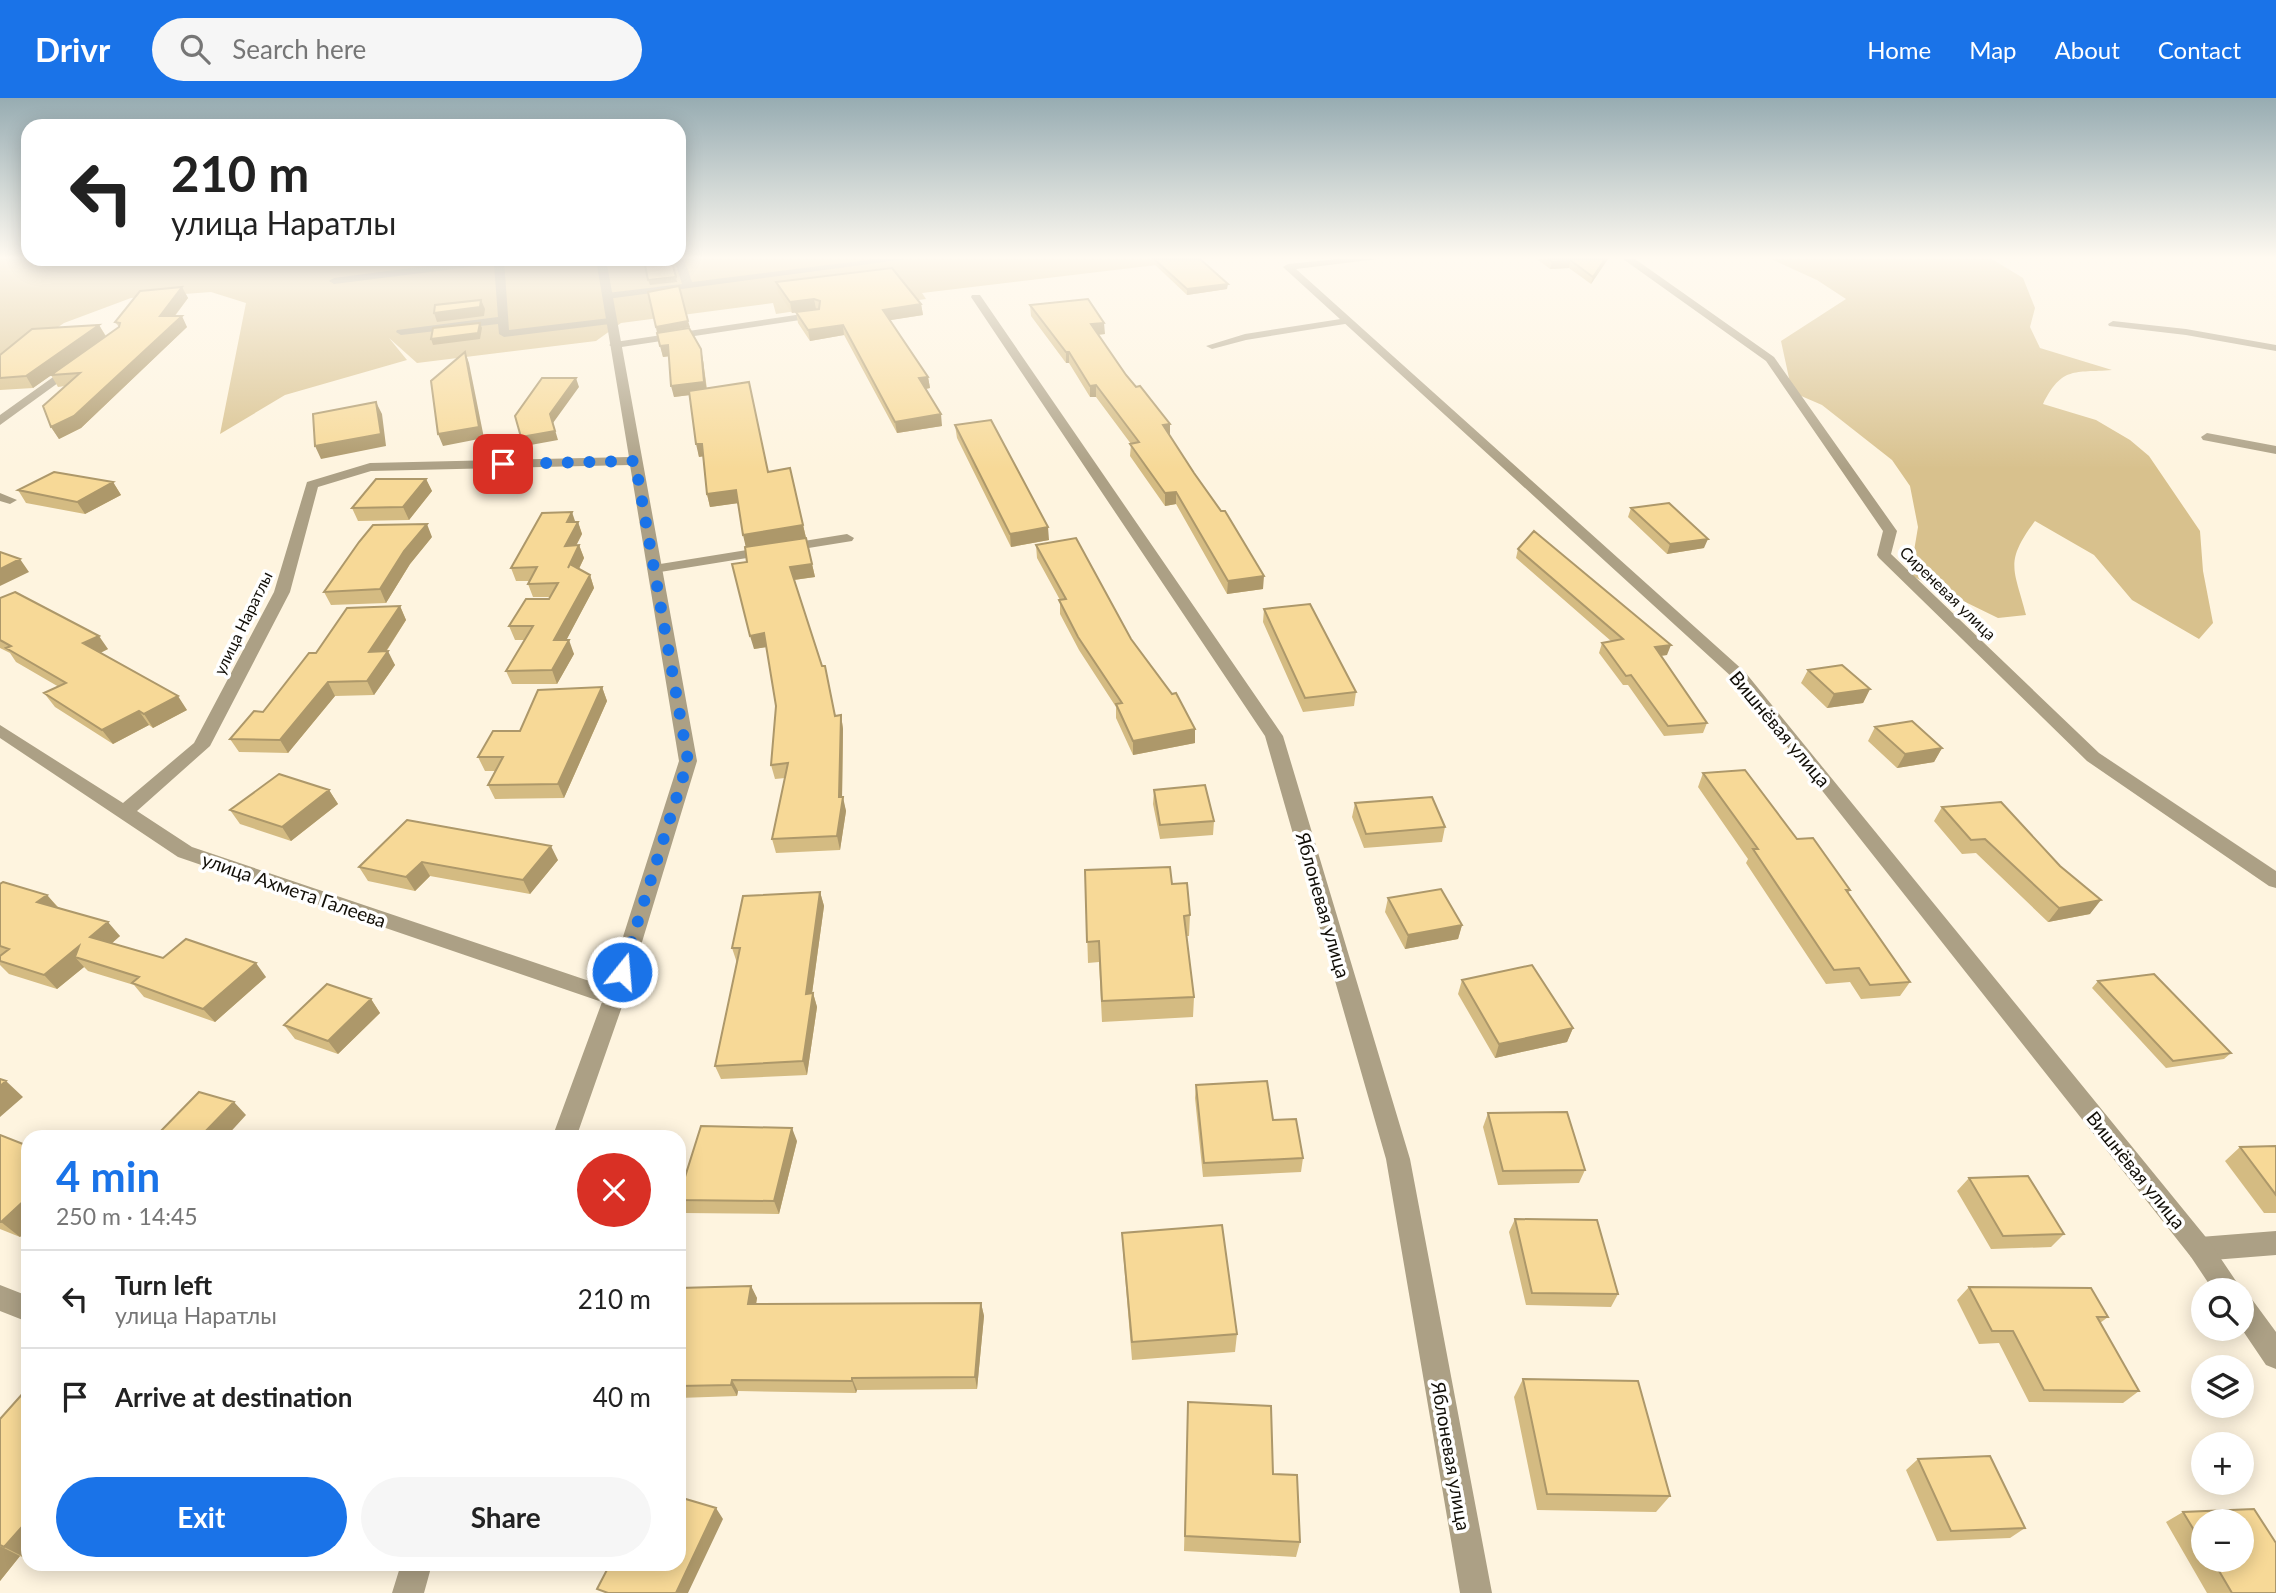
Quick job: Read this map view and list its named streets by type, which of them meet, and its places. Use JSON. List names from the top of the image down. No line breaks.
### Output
{"streets":{"street":["Сиреневая улица","улица Наратлы","Вишнёвая улица","улица Ахмета Галеева","Яблоневая улица"]},"crossings":[["улица Наратлы","улица Ахмета Галеева"]],"page":{"header":"Drivr","search":"Search here","nav":["Home","Map","About","Contact"],"turn":["210 m","улица Наратлы"],"heading":["4 min","250 m · 14:45"],"list":[{"name":"Turn left","note":"улица Наратлы","value":"210 m"},{"name":"Arrive at destination","value":"40 m"}],"map_buttons":["+","−"],"buttons":["Exit","Share"]}}
